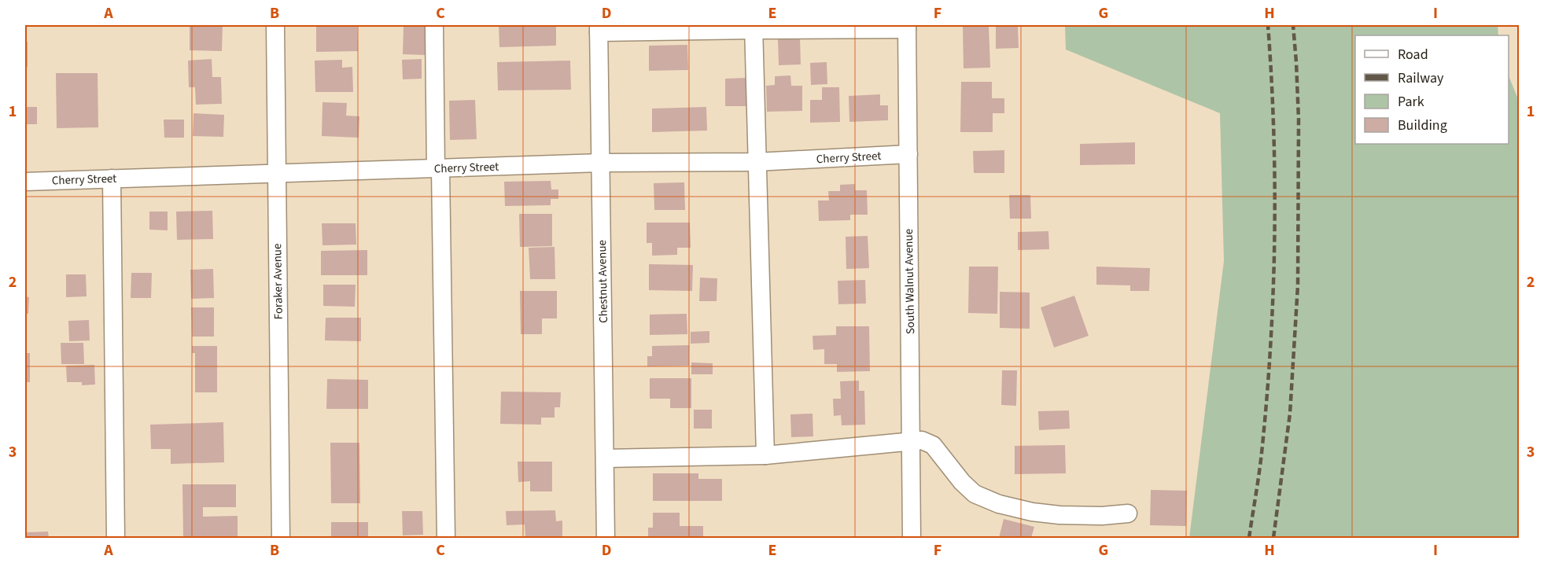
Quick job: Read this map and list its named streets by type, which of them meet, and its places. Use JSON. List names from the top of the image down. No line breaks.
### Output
{"streets":{"street":["Cherry Street","Foraker Avenue","Chestnut Avenue","South Walnut Avenue"]},"crossings":[["Cherry Street","Foraker Avenue"],["Cherry Street","Chestnut Avenue"],["Cherry Street","South Walnut Avenue"]],"legend":["Road","Railway","Park","Building"],"grid":{"columns":["A","B","C","D","E","F","G","H","I"],"rows":["1","2","3"]}}
